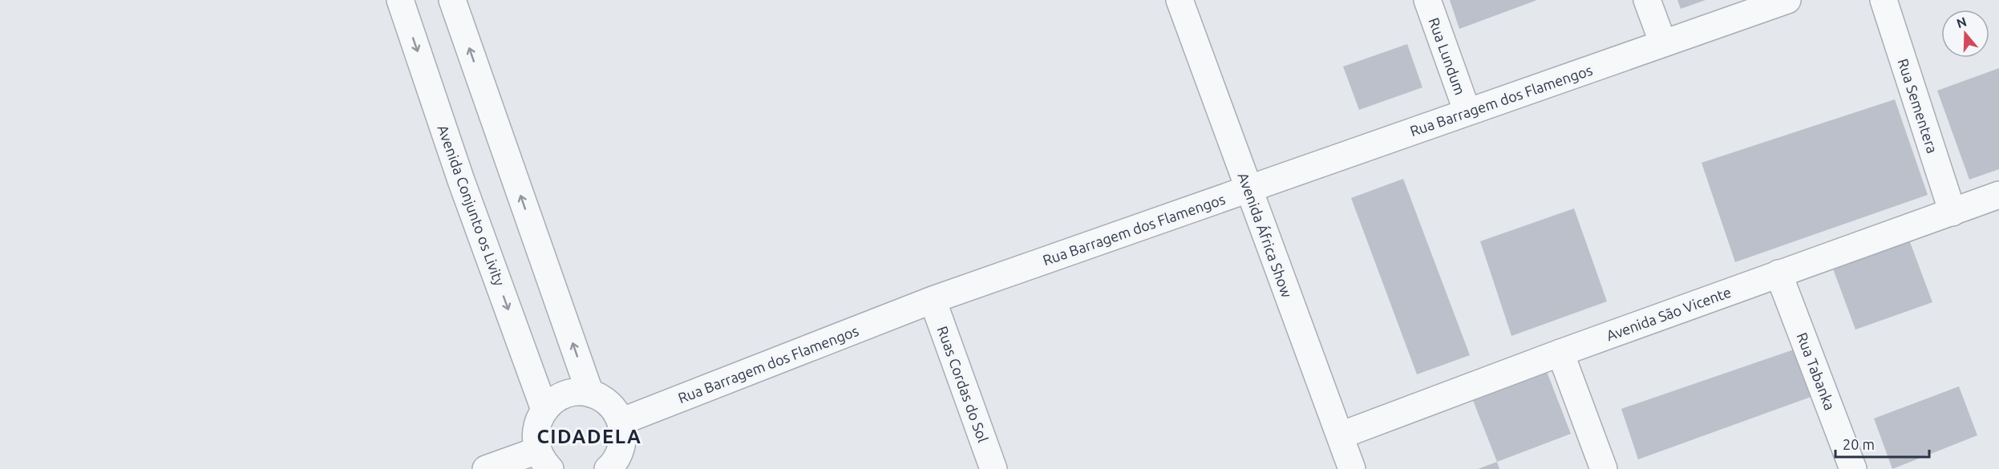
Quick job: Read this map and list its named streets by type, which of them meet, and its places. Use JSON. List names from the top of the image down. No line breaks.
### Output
{"streets":{"street":["Rua Lundum","Rua Barragem dos Flamengos","Rua Sementera","Avenida Conjunto os Livity","Avenida África Show","Avenida São Vicente","Rua Tabanka","Ruas Cordas do Sol"]},"crossings":[["Rua Lundum","Rua Barragem dos Flamengos"],["Rua Barragem dos Flamengos","Avenida África Show"],["Rua Barragem dos Flamengos","Ruas Cordas do Sol"],["Rua Sementera","Avenida São Vicente"],["Avenida África Show","Avenida São Vicente"],["Avenida São Vicente","Rua Tabanka"]],"districts":["CIDADELA"],"scale_bar":"20 m","north":"top"}
